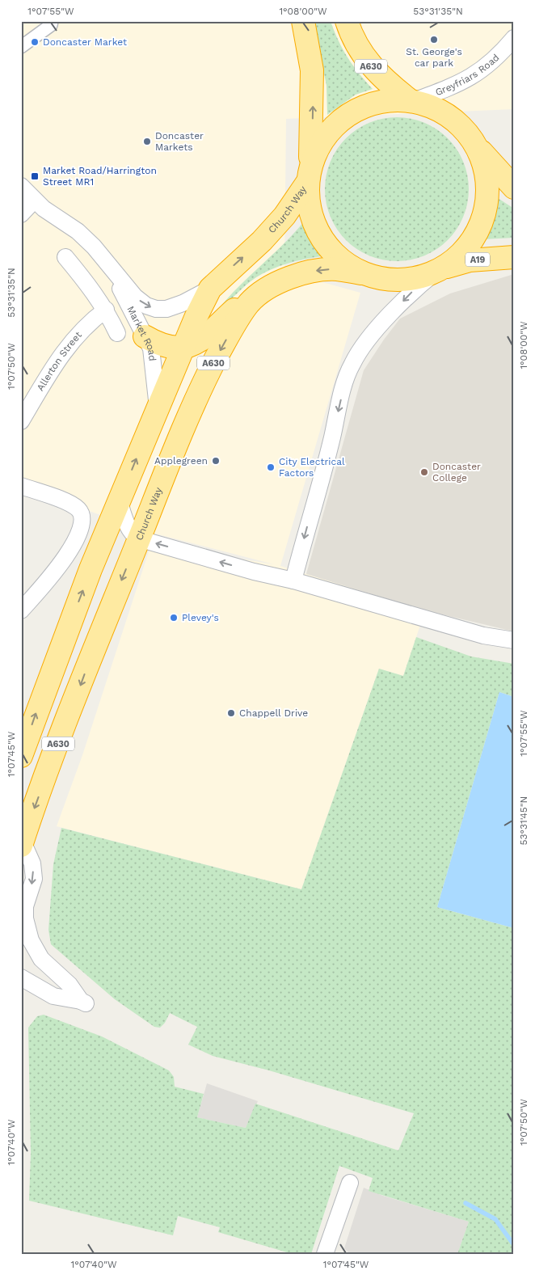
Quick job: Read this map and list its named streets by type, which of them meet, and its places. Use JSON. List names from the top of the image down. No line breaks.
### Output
{"streets":{"highway":["A630","Church Way","A19"],"street":["Greyfriars Road","Market Road","Allerton Street"]},"crossings":[["A630","Greyfriars Road"],["A630","Church Way"],["Greyfriars Road","Church Way"],["Church Way","Market Road"]],"places":{"other":["St. George's car park","Doncaster Market","Doncaster Markets","Applegreen","City Electrical Factors","Doncaster College","Plevey's","Chappell Drive"],"transit":["Market Road/Harrington Street MR1"]},"coordinates":["1°07'55\"W","1°08'00\"W","53°31'35\"N","1°07'50\"W","1°07'45\"W","53°31'45\"N","1°07'40\"W"]}
